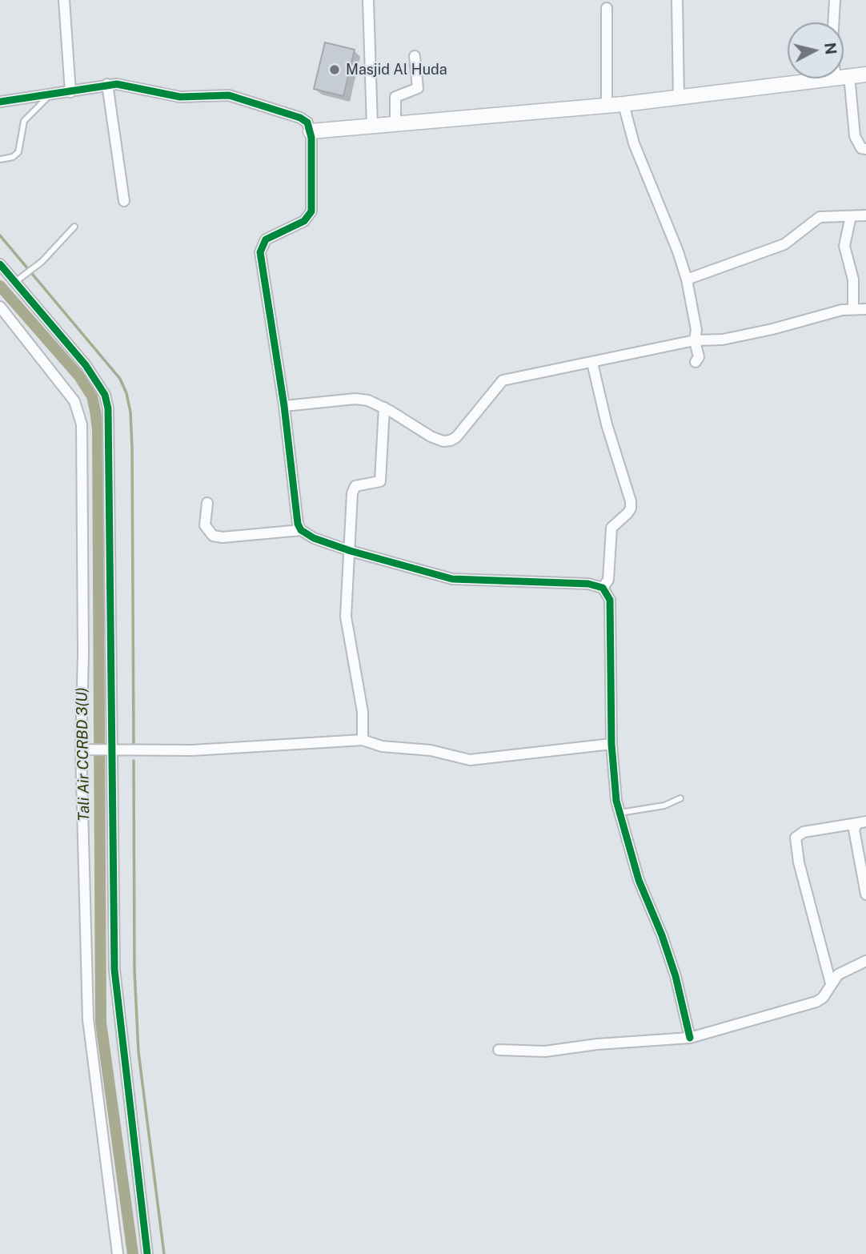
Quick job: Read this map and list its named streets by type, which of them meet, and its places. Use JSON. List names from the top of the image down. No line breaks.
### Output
{"water":["Tali Air CCRBD 3(U)"],"places":["Masjid Al Huda"],"north":"right"}
